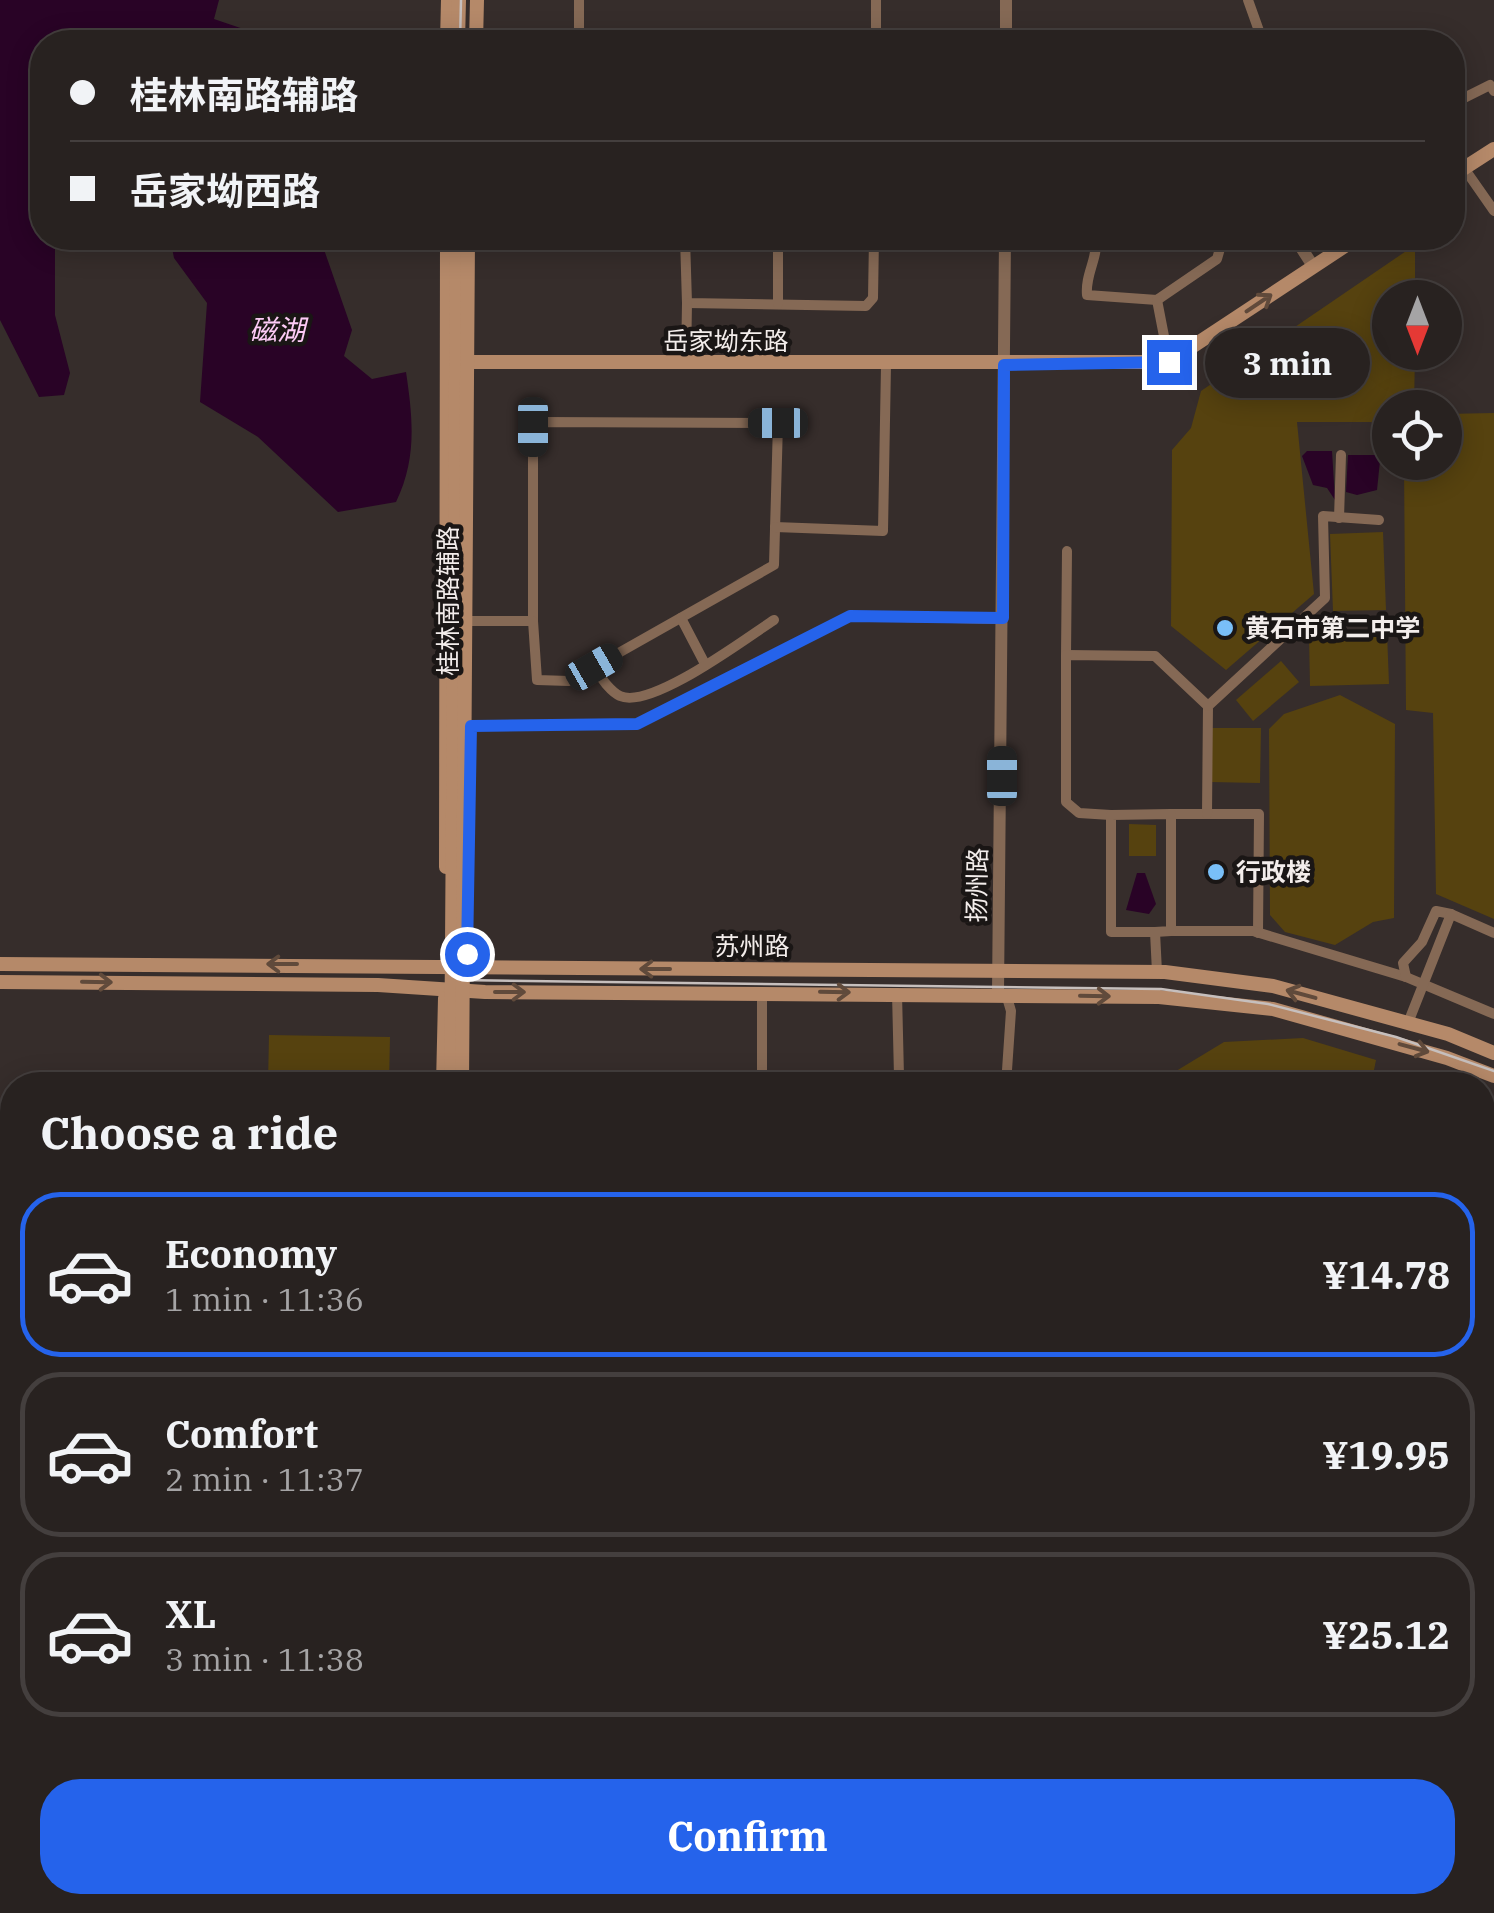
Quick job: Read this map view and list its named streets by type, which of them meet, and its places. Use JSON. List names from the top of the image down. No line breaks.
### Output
{"streets":{"main road":["岳家坳东路","桂林南路辅路","苏州路"],"street":["扬州路"]},"crossings":[["岳家坳东路","桂林南路辅路"],["岳家坳东路","扬州路"],["桂林南路辅路","苏州路"],["扬州路","苏州路"]],"water":["磁湖"],"places":["黄石市第二中学","行政楼"],"north":"bottom","page":{"banner":["桂林南路辅路","岳家坳西路"],"bubble":"3 min","heading":"Choose a ride","list":[{"name":"Economy","note":"1 min · 11:36","value":"¥14.78"},{"name":"Comfort","note":"2 min · 11:37","value":"¥19.95"},{"name":"XL","note":"3 min · 11:38","value":"¥25.12"}],"buttons":"Confirm"}}
